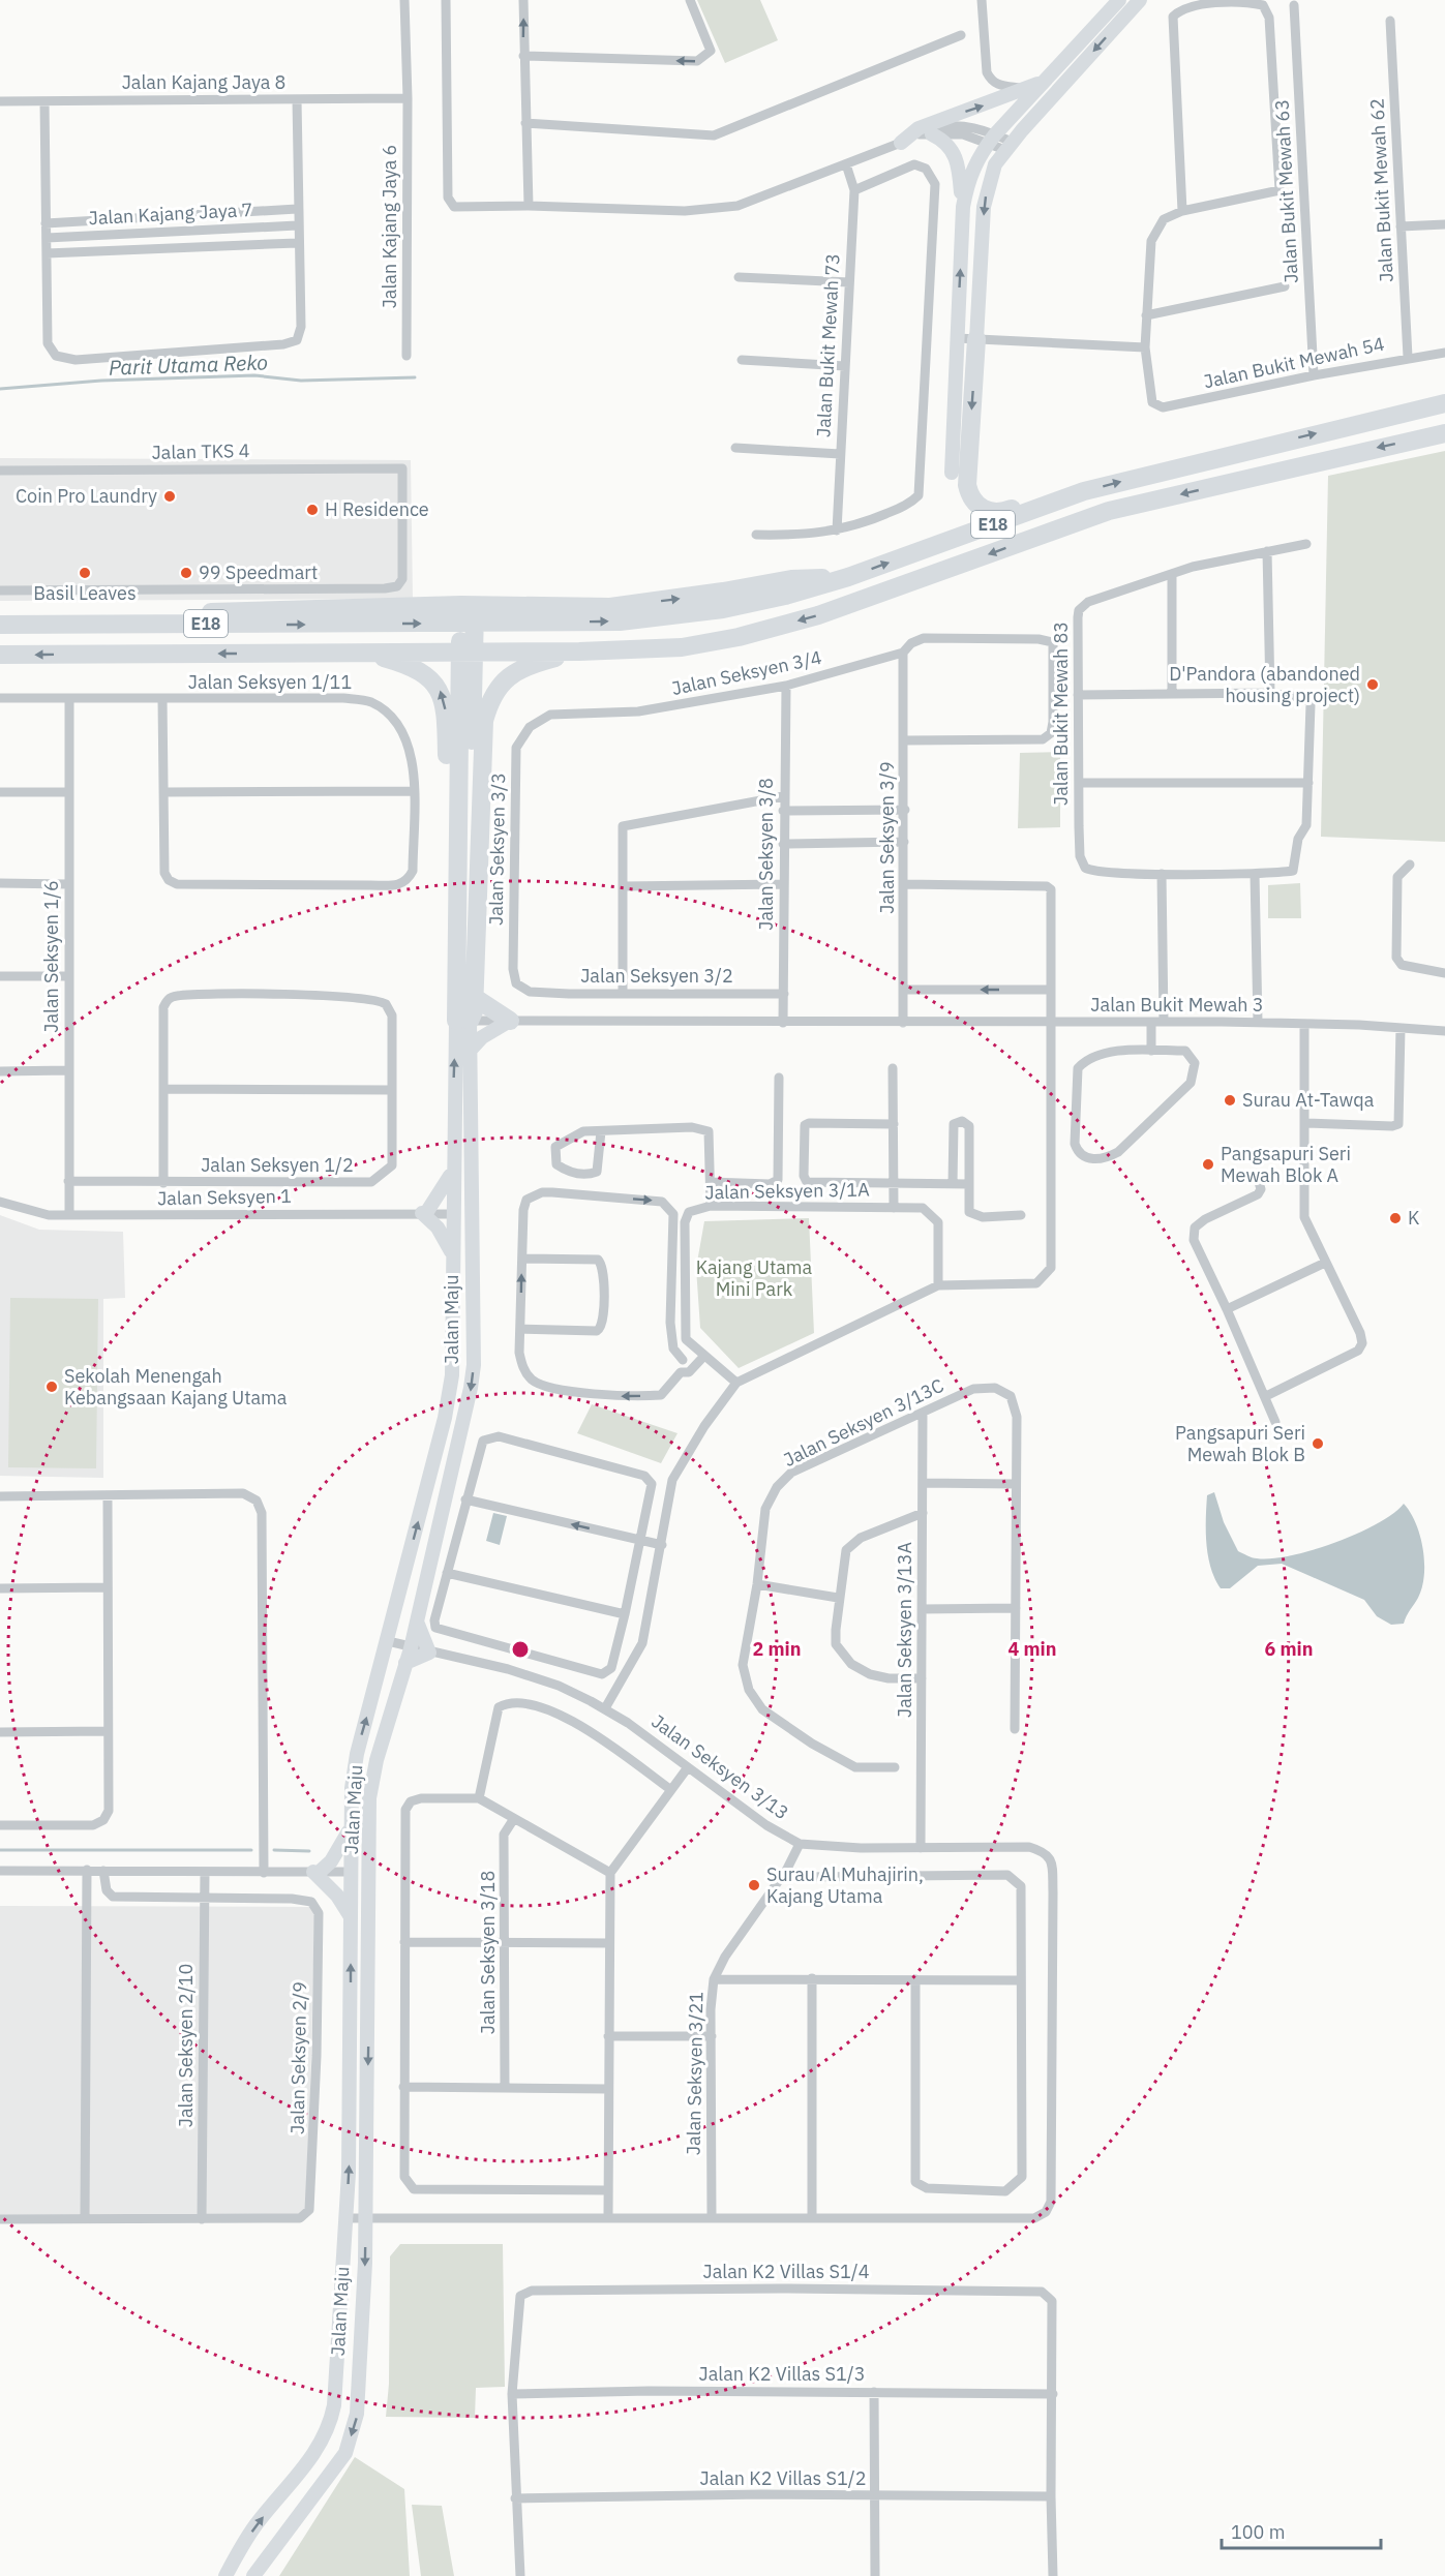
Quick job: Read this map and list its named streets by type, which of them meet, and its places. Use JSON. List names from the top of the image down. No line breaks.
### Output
{"streets":{"highway":["E18"],"street":["Jalan Kajang Jaya 8","Jalan Bukit Mewah 62","Jalan Bukit Mewah 63","Jalan Kajang Jaya 7","Jalan Kajang Jaya 6","Jalan Bukit Mewah 73","Jalan Bukit Mewah 54","Jalan TKS 4","Jalan Seksyen 3/4","Jalan Seksyen 1/11","Jalan Bukit Mewah 83","Jalan Seksyen 3/9","Jalan Seksyen 3/3","Jalan Seksyen 3/8","Jalan Seksyen 1/6","Jalan Seksyen 3/2","Jalan Bukit Mewah 3","Jalan Seksyen 1/2","Jalan Seksyen 3/1A","Jalan Seksyen 1","Jalan Maju","Jalan Seksyen 3/13C","Jalan Seksyen 3/13A","Jalan Seksyen 3/13","Jalan Seksyen 3/18","Jalan Seksyen 2/10","Jalan Seksyen 2/9","Jalan Seksyen 3/21","Jalan K2 Villas S1/4","Jalan K2 Villas S1/3","Jalan K2 Villas S1/2"]},"crossings":[["Jalan Kajang Jaya 8","Jalan Kajang Jaya 6"],["Jalan Bukit Mewah 62","Jalan Bukit Mewah 54"],["Jalan Bukit Mewah 63","Jalan Bukit Mewah 54"],["Jalan Seksyen 3/4","Jalan Seksyen 3/9"],["Jalan Seksyen 3/4","Jalan Seksyen 3/3"],["Jalan Seksyen 3/4","Jalan Seksyen 3/8"],["Jalan Seksyen 1/11","Jalan Seksyen 1/6"],["Jalan Seksyen 3/9","Jalan Bukit Mewah 3"],["Jalan Seksyen 3/3","Jalan Seksyen 3/2"],["Jalan Seksyen 3/8","Jalan Seksyen 3/2"],["Jalan Seksyen 3/8","Jalan Bukit Mewah 3"],["Jalan Seksyen 1/6","Jalan Seksyen 1/2"],["Jalan Seksyen 1/6","Jalan Seksyen 1"],["Jalan Bukit Mewah 3","Jalan Maju"],["Jalan Seksyen 1","Jalan Maju"],["Jalan Maju","Jalan Seksyen 3/13"],["Jalan Seksyen 3/13C","Jalan Seksyen 3/13A"],["Jalan Seksyen 3/13A","Jalan Seksyen 3/13"],["Jalan Seksyen 3/13","Jalan Seksyen 3/21"],["Jalan Seksyen 2/10","Jalan Seksyen 2/9"],["Jalan K2 Villas S1/4","Jalan K2 Villas S1/3"]],"water":["Parit Utama Reko"],"parks":["Kajang Utama Mini Park"],"places":["Coin Pro Laundry","H Residence","Basil Leaves","99 Speedmart","D'Pandora (abandoned housing project)","Surau At-Tawqa","Pangsapuri Seri Mewah Blok A","K","Sekolah Menengah Kebangsaan Kajang Utama","Pangsapuri Seri Mewah Blok B","Surau Al Muhajirin, Kajang Utama"],"scale_bar":"100 m","rings":["2 min","4 min","6 min"]}
